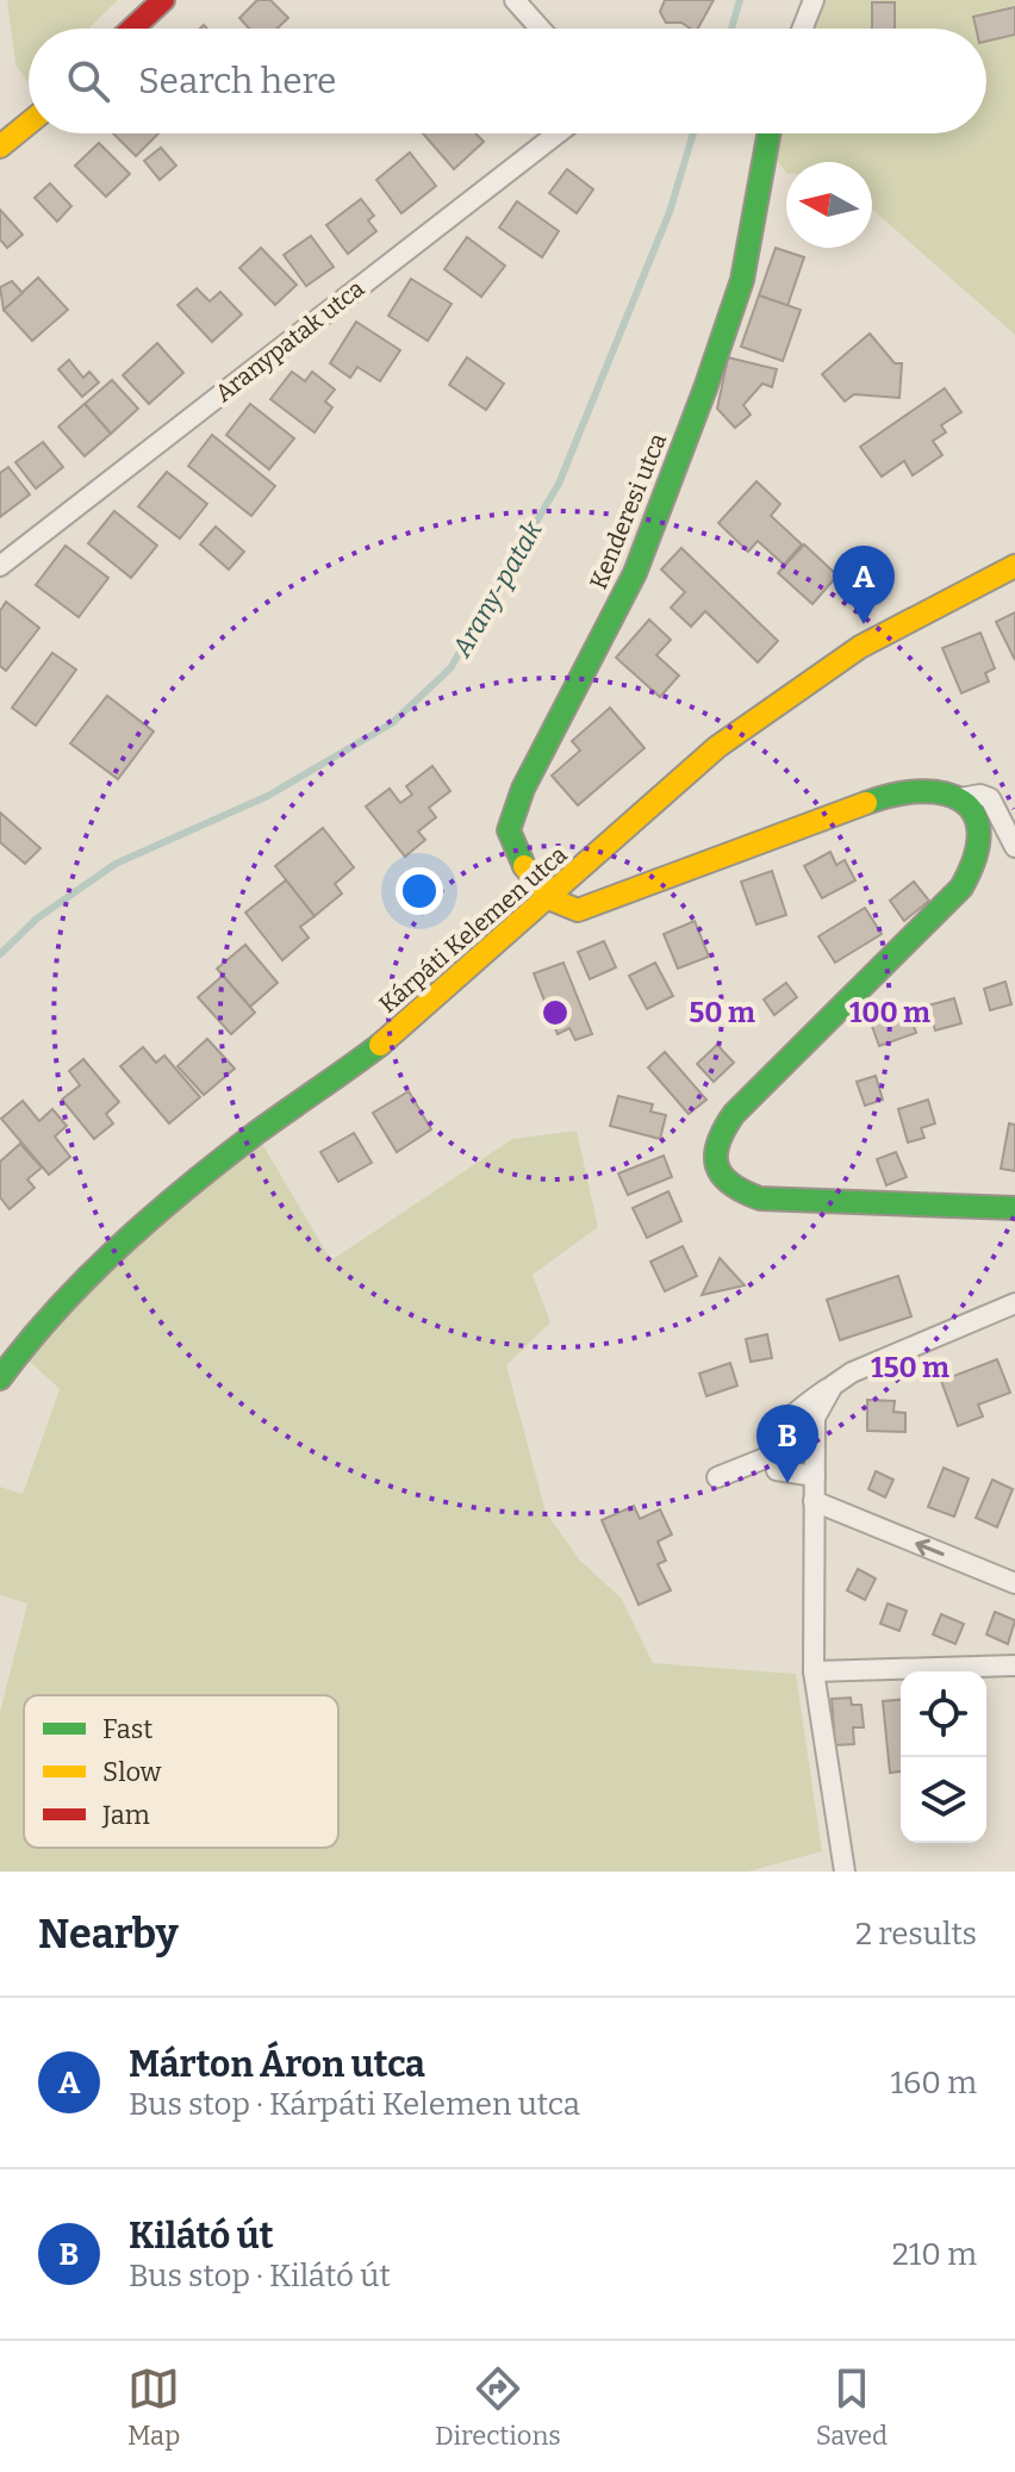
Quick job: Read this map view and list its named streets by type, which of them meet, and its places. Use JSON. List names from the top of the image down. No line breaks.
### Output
{"streets":{"street":["Aranypatak utca","Kenderesi utca","Kárpáti Kelemen utca"]},"crossings":[["Kenderesi utca","Kárpáti Kelemen utca"]],"water":["Arany-patak"],"legend":["Fast","Slow","Jam"],"north":"left","page":{"search":"Search here","pins":["A","B"],"heading":["Nearby","2 results"],"list":[{"mark":"A","name":"Márton Áron utca","note":"Bus stop · Kárpáti Kelemen utca","value":"160 m"},{"mark":"B","name":"Kilátó út","note":"Bus stop · Kilátó út","value":"210 m"}],"nav":["Map","Directions","Saved"]},"rings":["50 m","100 m","150 m"]}
